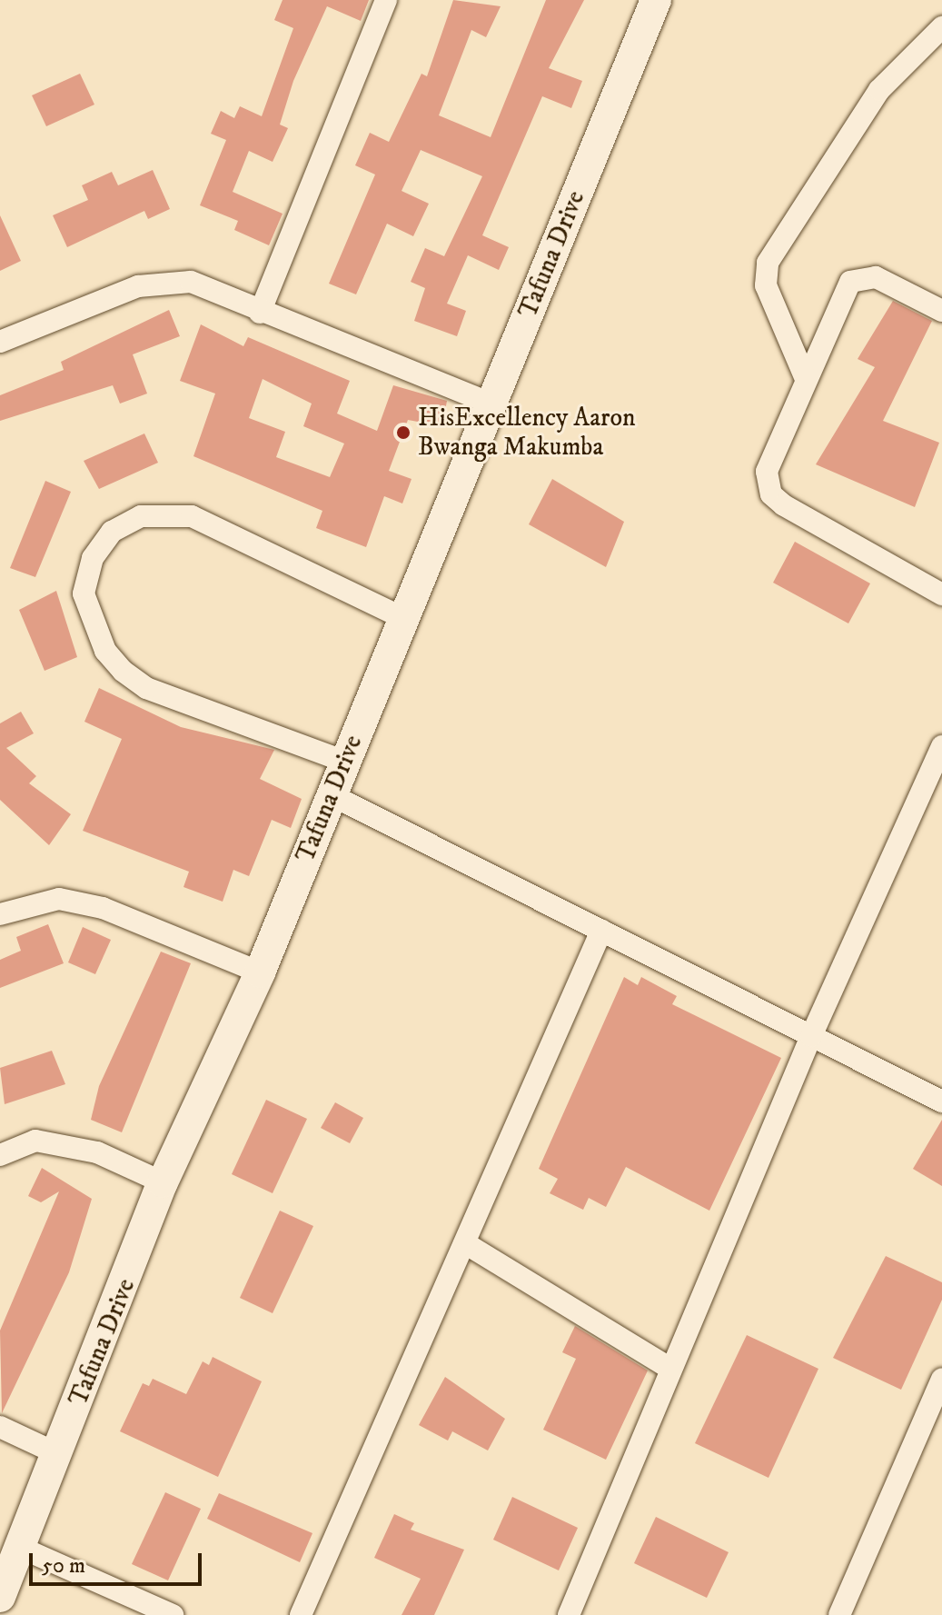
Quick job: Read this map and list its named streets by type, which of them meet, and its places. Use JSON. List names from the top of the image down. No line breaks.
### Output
{"streets":{"main road":["Tafuna Drive"]},"places":["HisExcellency Aaron Bwanga Makumba"],"scale_bar":"50 m"}
